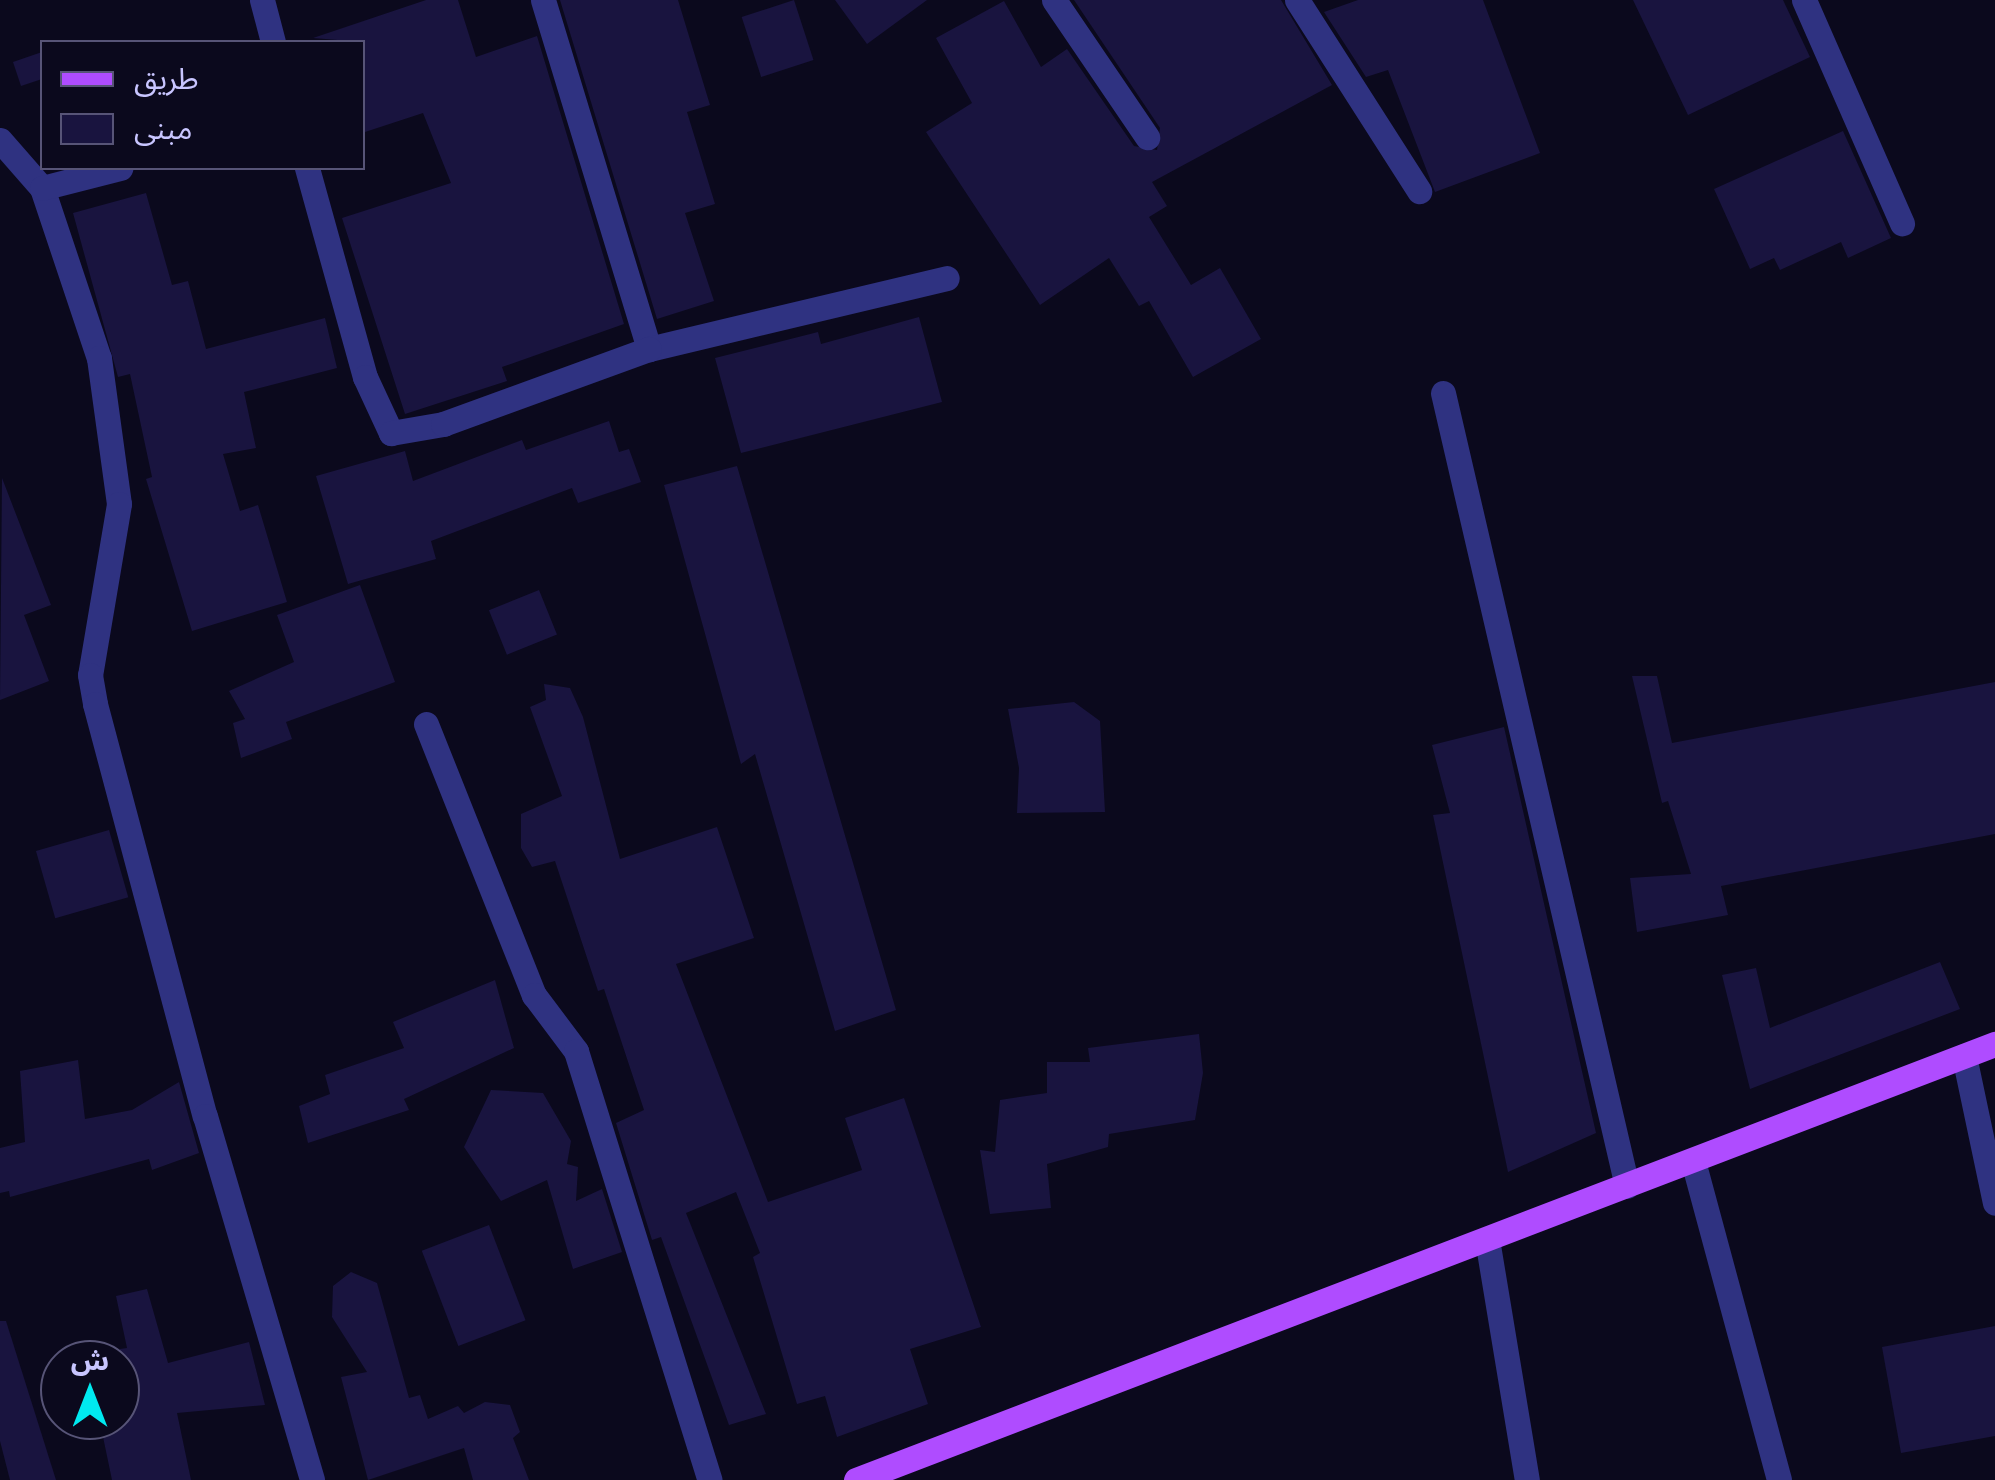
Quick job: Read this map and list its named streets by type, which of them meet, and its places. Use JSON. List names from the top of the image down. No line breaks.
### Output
{"legend":["طريق","مبنى"],"north":"top"}
